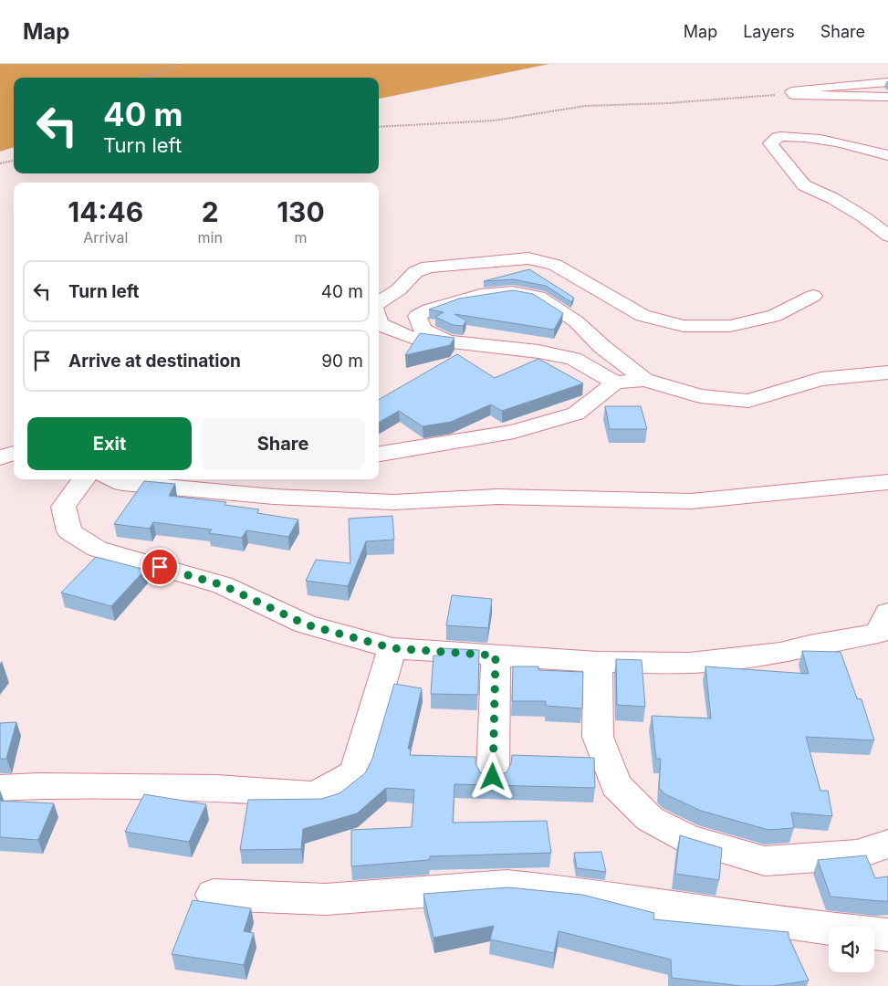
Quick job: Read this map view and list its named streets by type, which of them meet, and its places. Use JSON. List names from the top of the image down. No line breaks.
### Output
{"page":{"header":"Map","nav":["Map","Layers","Share"],"turn":["40 m","Turn left"],"eta":["14:46","Arrival","2","min","130","m"],"list":[{"name":"Turn left","value":"40 m"},{"name":"Arrive at destination","value":"90 m"}],"buttons":["Exit","Share"]}}
